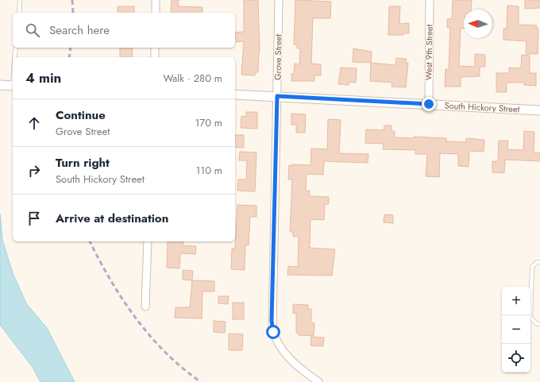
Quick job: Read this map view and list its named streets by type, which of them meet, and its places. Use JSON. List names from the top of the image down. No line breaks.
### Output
{"streets":{"street":["West 9th Street","Grove Street","South Hickory Street"]},"crossings":[["West 9th Street","South Hickory Street"],["Grove Street","South Hickory Street"]],"north":"left","page":{"search":"Search here","heading":["4 min","Walk · 280 m"],"list":[["Continue","Grove Street","170 m"],["Turn right","South Hickory Street","110 m"],"Arrive at destination"],"map_buttons":["+","−"]}}
